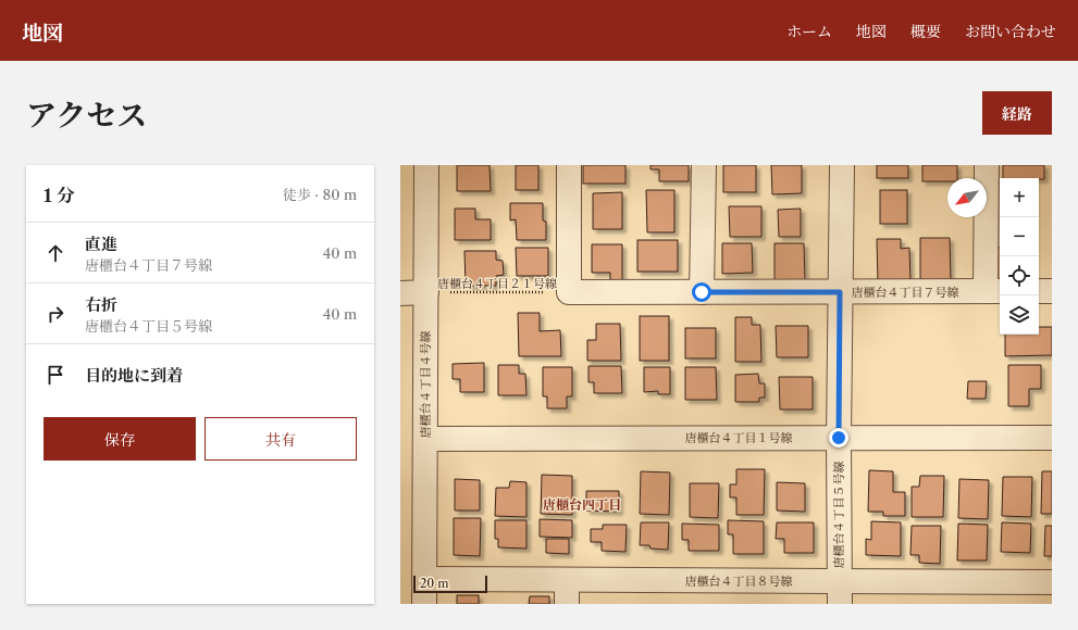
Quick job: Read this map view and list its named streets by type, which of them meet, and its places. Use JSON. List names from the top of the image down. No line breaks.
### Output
{"streets":{"street":["唐櫃台４丁目７号線","唐櫃台４丁目４号線","唐櫃台４丁目１号線","唐櫃台４丁目５号線","唐櫃台４丁目８号線"],"path":["唐櫃台４丁目２１号線"]},"crossings":[["唐櫃台４丁目２１号線","唐櫃台４丁目７号線"],["唐櫃台４丁目２１号線","唐櫃台４丁目４号線"],["唐櫃台４丁目７号線","唐櫃台４丁目５号線"],["唐櫃台４丁目４号線","唐櫃台４丁目１号線"],["唐櫃台４丁目４号線","唐櫃台４丁目８号線"],["唐櫃台４丁目１号線","唐櫃台４丁目５号線"],["唐櫃台４丁目５号線","唐櫃台４丁目８号線"]],"districts":["唐櫃台四丁目"],"scale_bar":"20 m","north":"bottom left","page":{"header":"地図","nav":["ホーム","地図","概要","お問い合わせ"],"title":"アクセス","buttons":["経路",["保存","共有"]],"heading":["1 分","徒歩 · 80 m"],"map_buttons":["+","−"],"list":[["直進","唐櫃台４丁目７号線","40 m"],["右折","唐櫃台４丁目５号線","40 m"],"目的地に到着"],"scale":"20 m"}}
